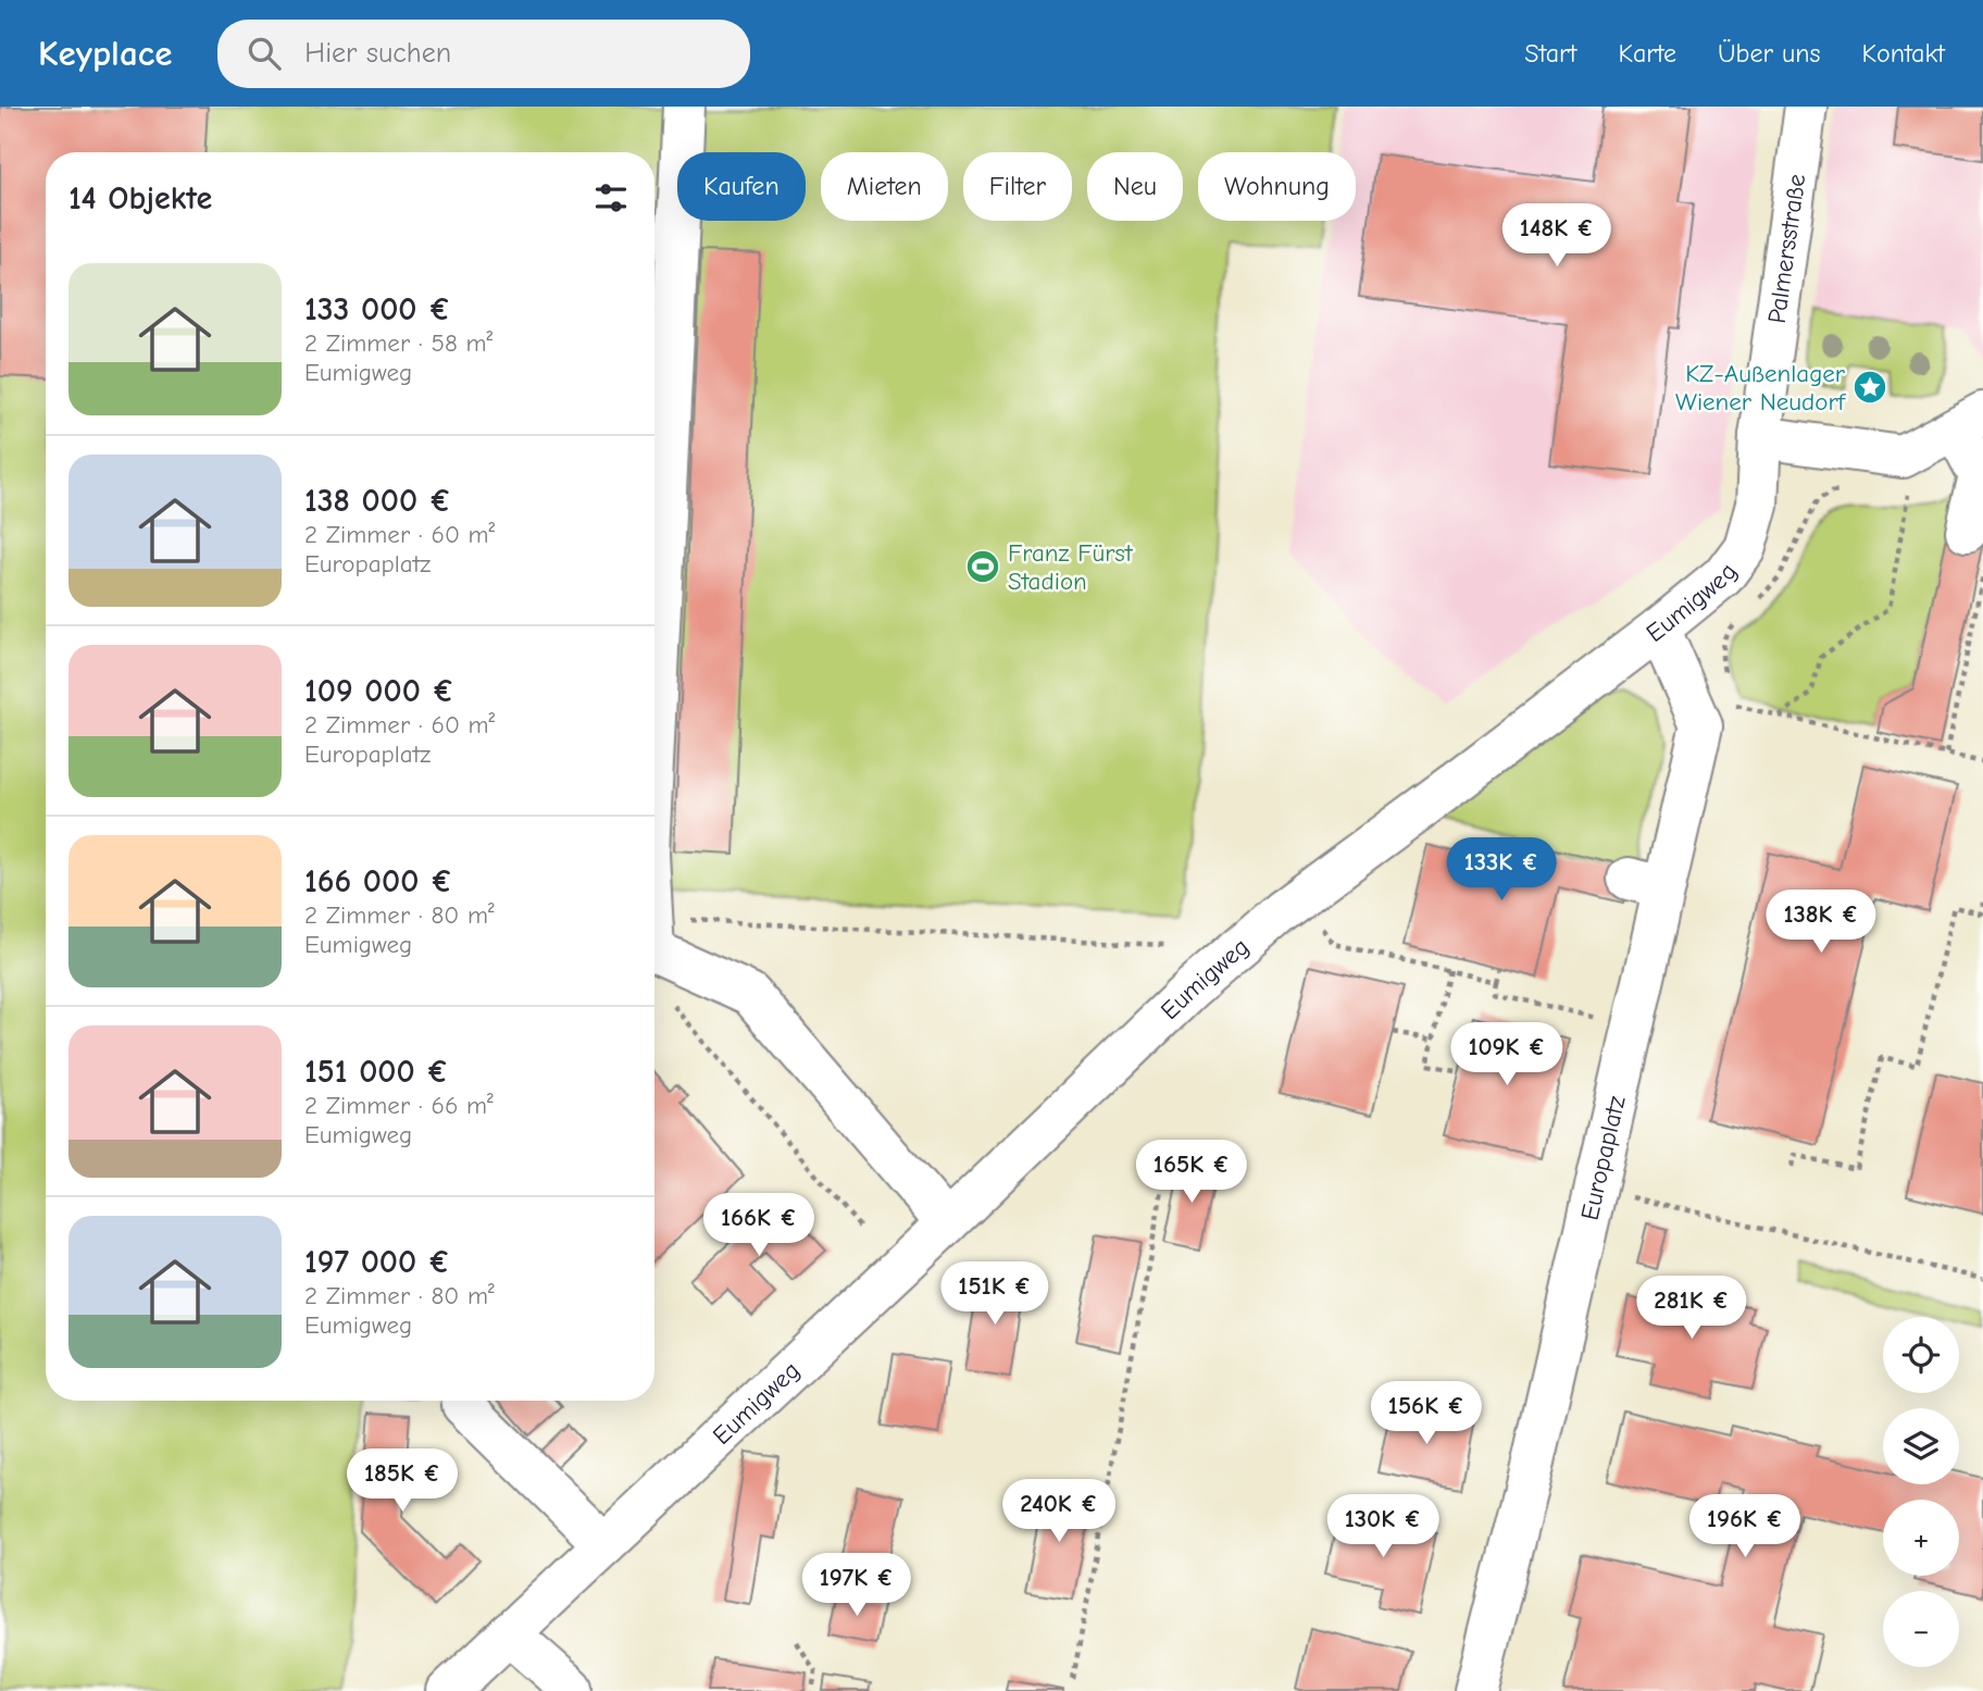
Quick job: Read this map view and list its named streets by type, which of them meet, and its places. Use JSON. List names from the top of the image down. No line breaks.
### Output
{"streets":{"street":["Palmersstraße","Eumigweg","Europaplatz"]},"crossings":[["Palmersstraße","Eumigweg"],["Eumigweg","Europaplatz"]],"places":{"place":["KZ-Außenlager Wiener Neudorf"],"sports":["Franz Fürst Stadion"]},"page":{"header":"Keyplace","search":"Hier suchen","nav":["Start","Karte","Über uns","Kontakt"],"chip":["Kaufen","Mieten","Filter","Neu","Wohnung"],"heading":"14 Objekte","price":["148K €","133K €","138K €","109K €","165K €","166K €","151K €","281K €","156K €","185K €","240K €","130K €","196K €","197K €"],"list":[{"name":"133 000 €","note":"2 Zimmer · 58 m² · Eumigweg"},{"name":"138 000 €","note":"2 Zimmer · 60 m² · Europaplatz"},{"name":"109 000 €","note":"2 Zimmer · 60 m² · Europaplatz"},{"name":"166 000 €","note":"2 Zimmer · 80 m² · Eumigweg"},{"name":"151 000 €","note":"2 Zimmer · 66 m² · Eumigweg"},{"name":"197 000 €","note":"2 Zimmer · 80 m² · Eumigweg"}],"map_buttons":["+","−"]}}
